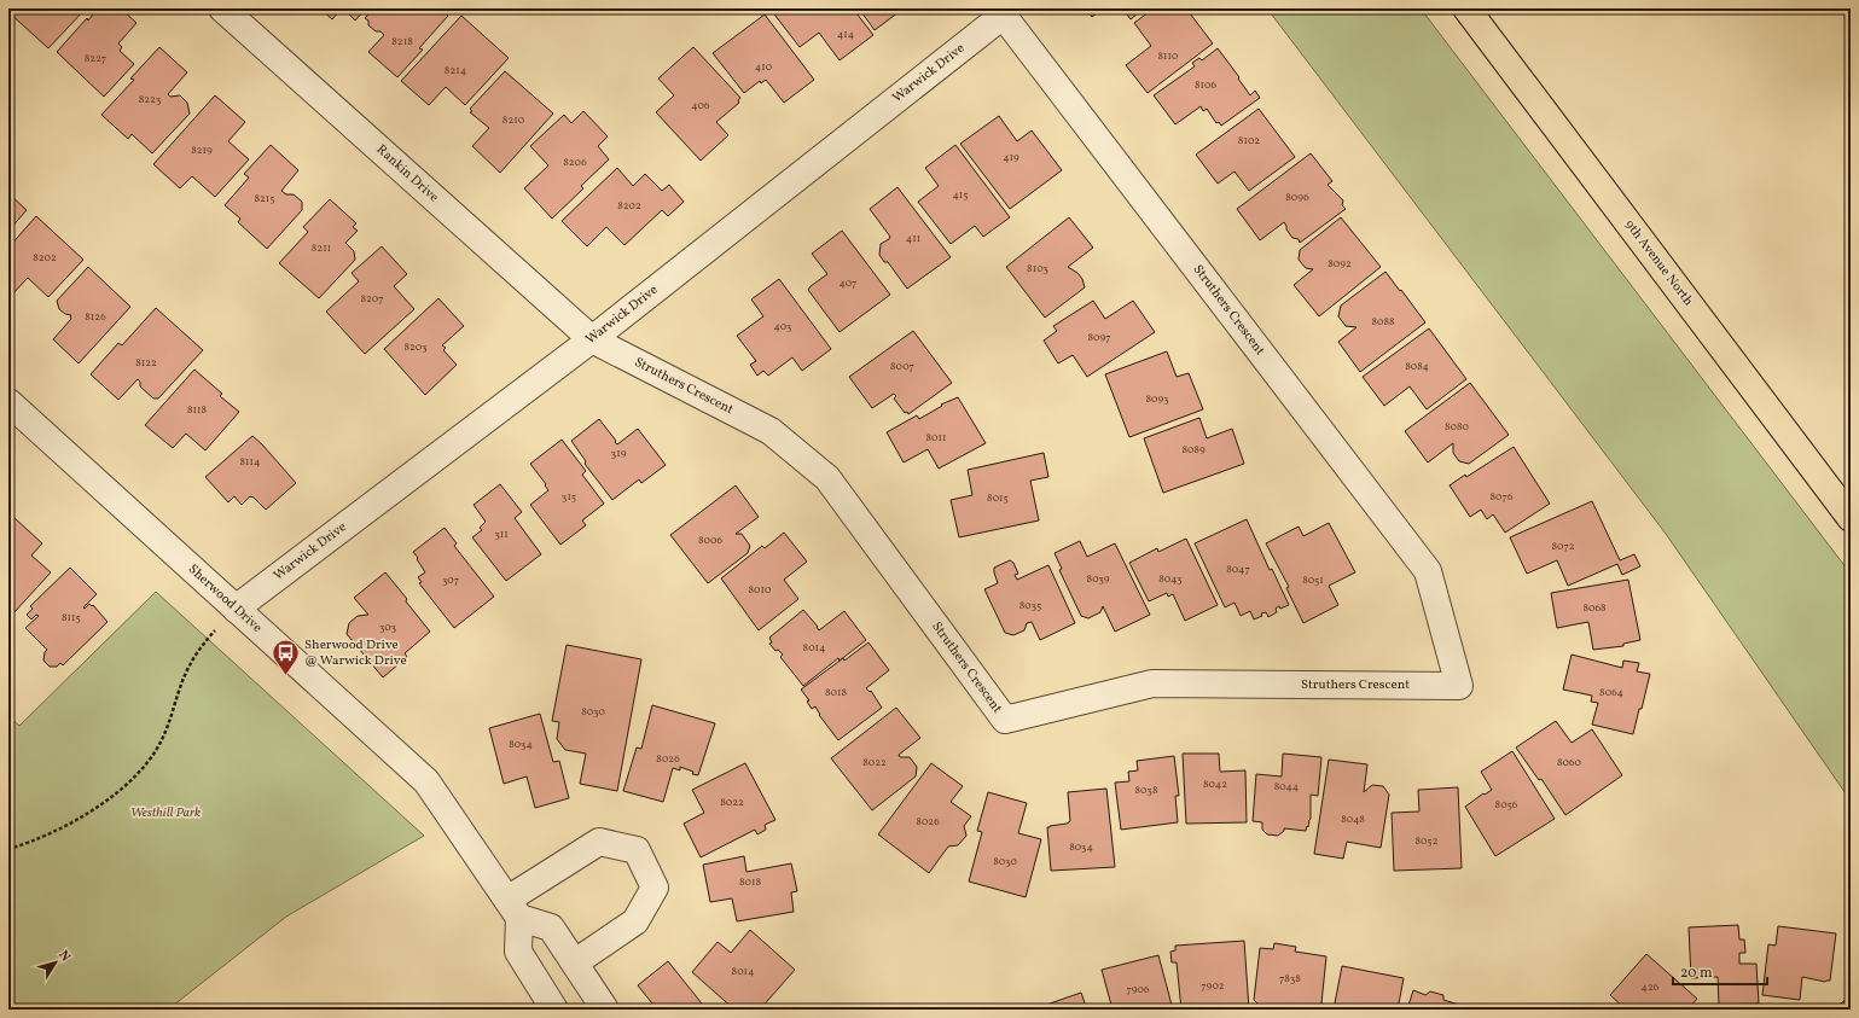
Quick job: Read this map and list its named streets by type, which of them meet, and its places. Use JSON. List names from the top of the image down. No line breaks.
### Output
{"streets":{"main road":["9th Avenue North"],"street":["Warwick Drive","Rankin Drive","Struthers Crescent","Sherwood Drive"]},"crossings":[["Warwick Drive","Rankin Drive"],["Warwick Drive","Struthers Crescent"],["Warwick Drive","Sherwood Drive"],["Rankin Drive","Struthers Crescent"]],"parks":["Westhill Park"],"places":{"bus stop":["Sherwood Drive @ Warwick Drive"]},"house_numbers":["414","8218","8110","8227","410","8214","8106","8223","406","8210","8102","8219","419","8206","415","8096","8215","8202","411","8211","8202","8092","8103","407","8207","8126","8088","403","8097","8203","8122","8007","8084","8093","8118","8080","8011","8089","319","8114","315","8076","8015","311","8006","8072","8047","8039","8043","307","8051","8010","8035","8068","8115","303","8014","8018","8064","8030","8034","8026","8022","8060","8042","8044","8038","8022","8056","8048","8026","8052","8034","8030","8018","8014","7838","7902","426","7906"],"scale_bar":"20 m","north":"top right"}
